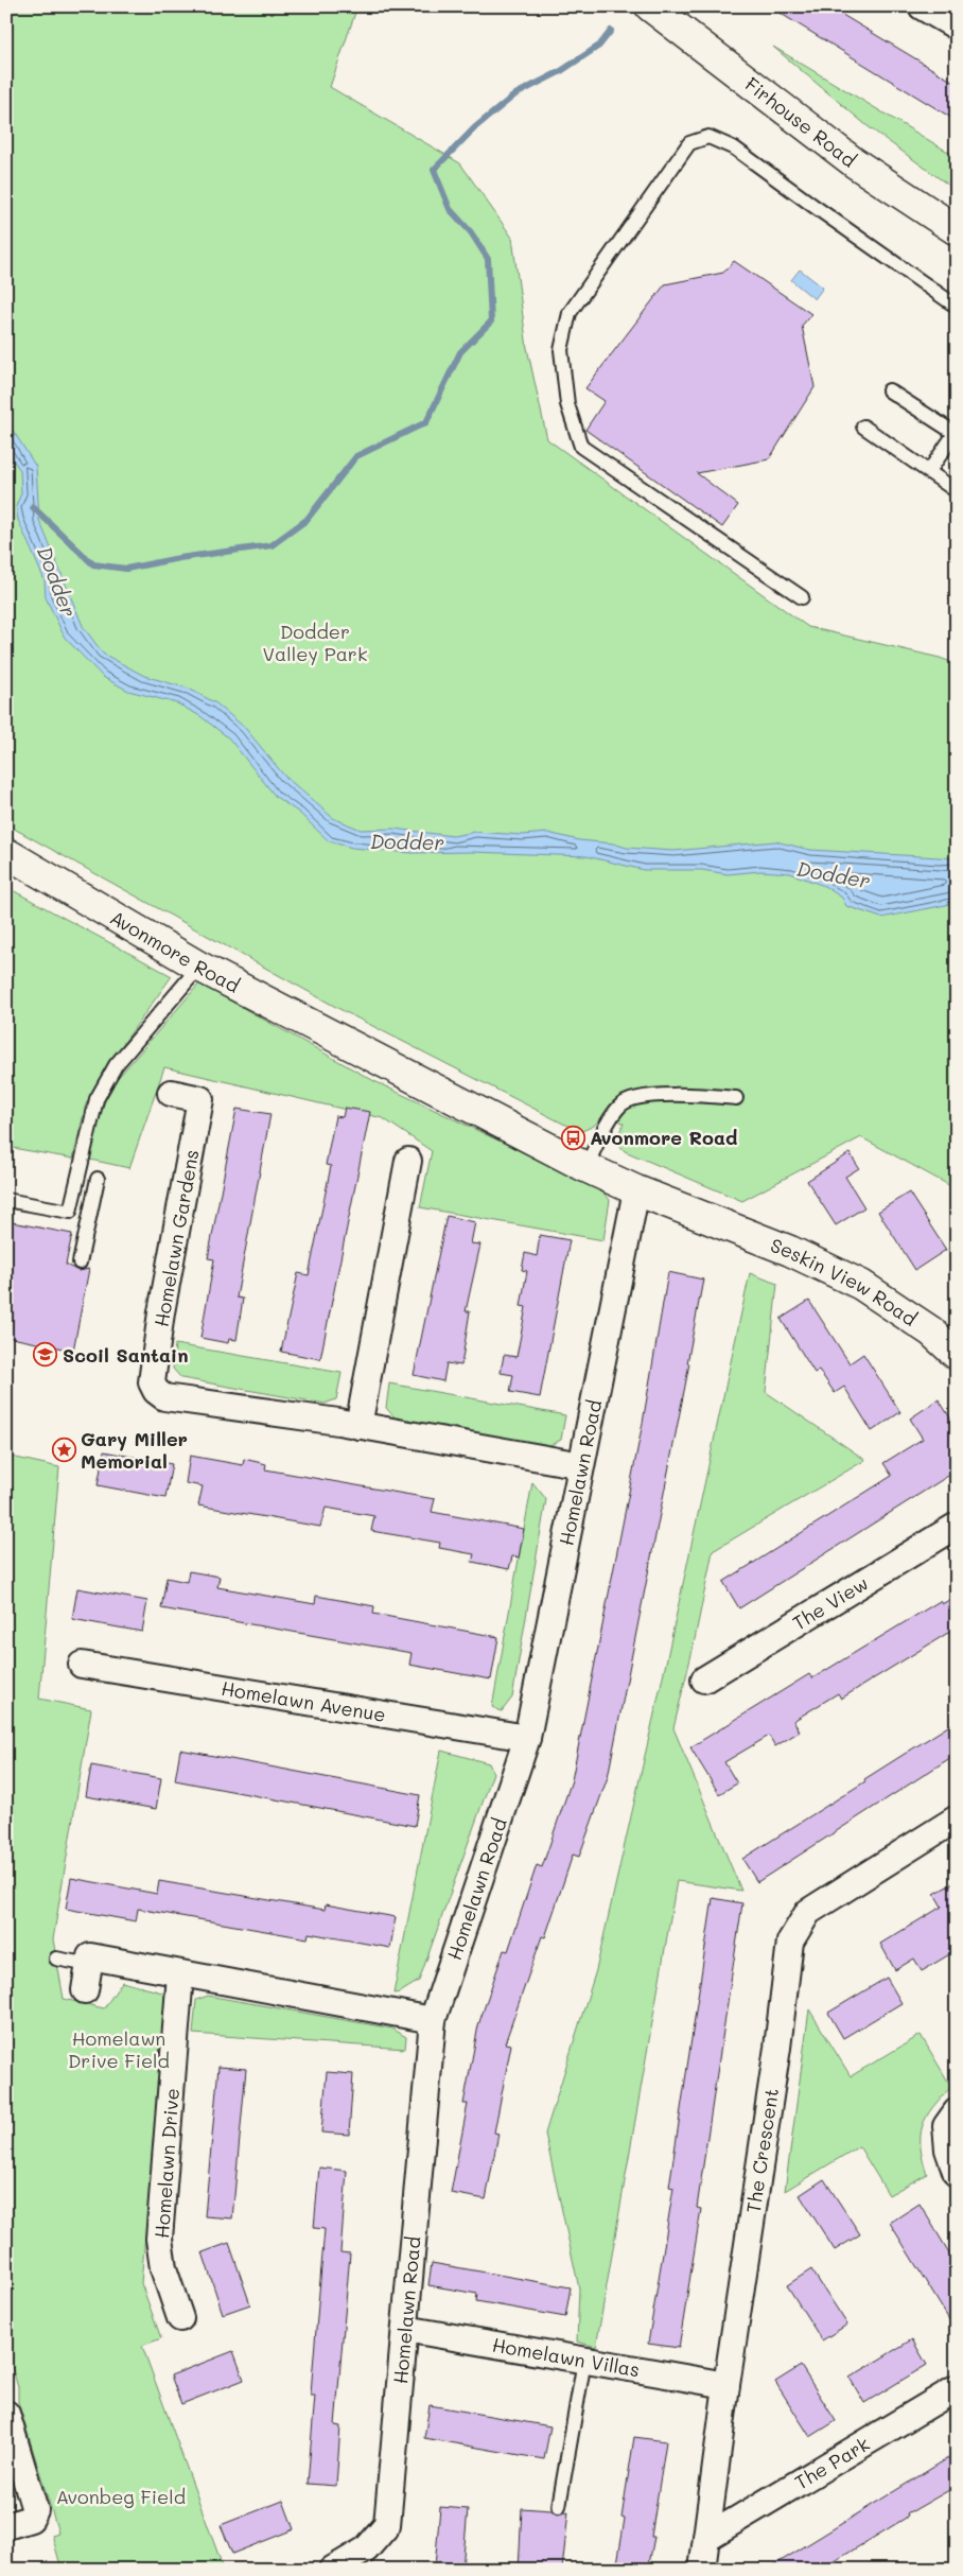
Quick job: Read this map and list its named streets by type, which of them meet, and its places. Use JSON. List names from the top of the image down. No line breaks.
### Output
{"streets":{"street":["Firhouse Road","Avonmore Road","Homelawn Gardens","Seskin View Road","Homelawn Road","The View","Homelawn Avenue","The Crescent","Homelawn Drive","Homelawn Villas","The Park"]},"crossings":[["Avonmore Road","Seskin View Road"],["Avonmore Road","Homelawn Road"],["Homelawn Gardens","Homelawn Road"],["Homelawn Road","Homelawn Avenue"],["Homelawn Road","Homelawn Villas"],["The Crescent","Homelawn Villas"],["The Crescent","The Park"]],"water":["Dodder"],"parks":["Dodder Valley Park","Homelawn Drive Field","Avonbeg Field"],"places":{"bus stop":["Avonmore Road"],"school or university":["Scoil Santain"],"place":["Gary Miller Memorial"]}}
